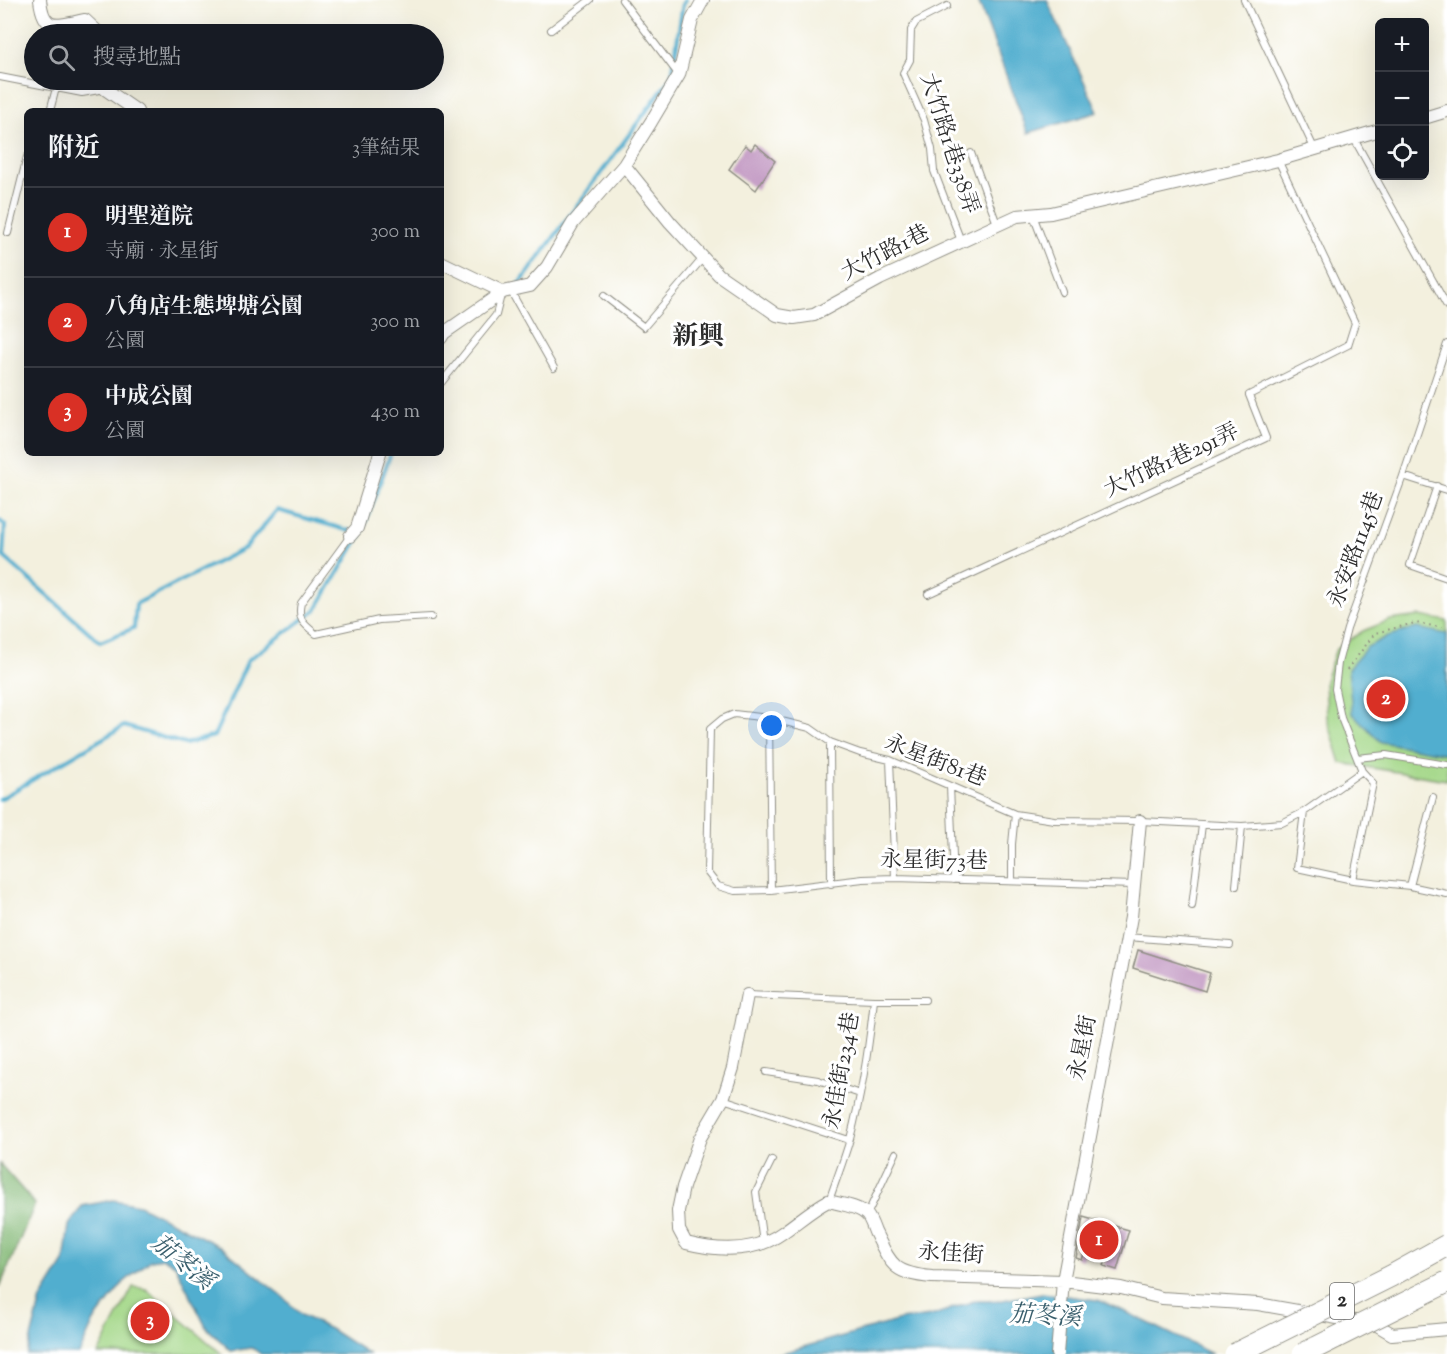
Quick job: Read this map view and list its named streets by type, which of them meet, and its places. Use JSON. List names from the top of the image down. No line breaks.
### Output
{"streets":{"highway":["2"],"street":["大竹路1巷","永星街","永佳街"],"lane":["大竹路1巷338弄","大竹路1巷291弄","永安路1145巷","永星街81巷","永星街73巷","永佳街234巷"]},"crossings":[["大竹路1巷338弄","大竹路1巷"],["大竹路1巷","大竹路1巷291弄"],["永安路1145巷","永星街81巷"],["永星街81巷","永星街73巷"],["永星街81巷","永星街"],["永星街73巷","永星街"],["永星街","永佳街"]],"districts":["新興"],"water":["茄苳溪"],"page":{"map_buttons":["+","−"],"search":"搜尋地點","heading":["附近","3筆結果"],"list":[{"mark":"1","name":"明聖道院","note":"寺廟 · 永星街","value":"300 m"},{"mark":"2","name":"八角店生態埤塘公園","note":"公園","value":"300 m"},{"mark":"3","name":"中成公園","note":"公園","value":"430 m"}],"pins":["2","1","3"]}}
